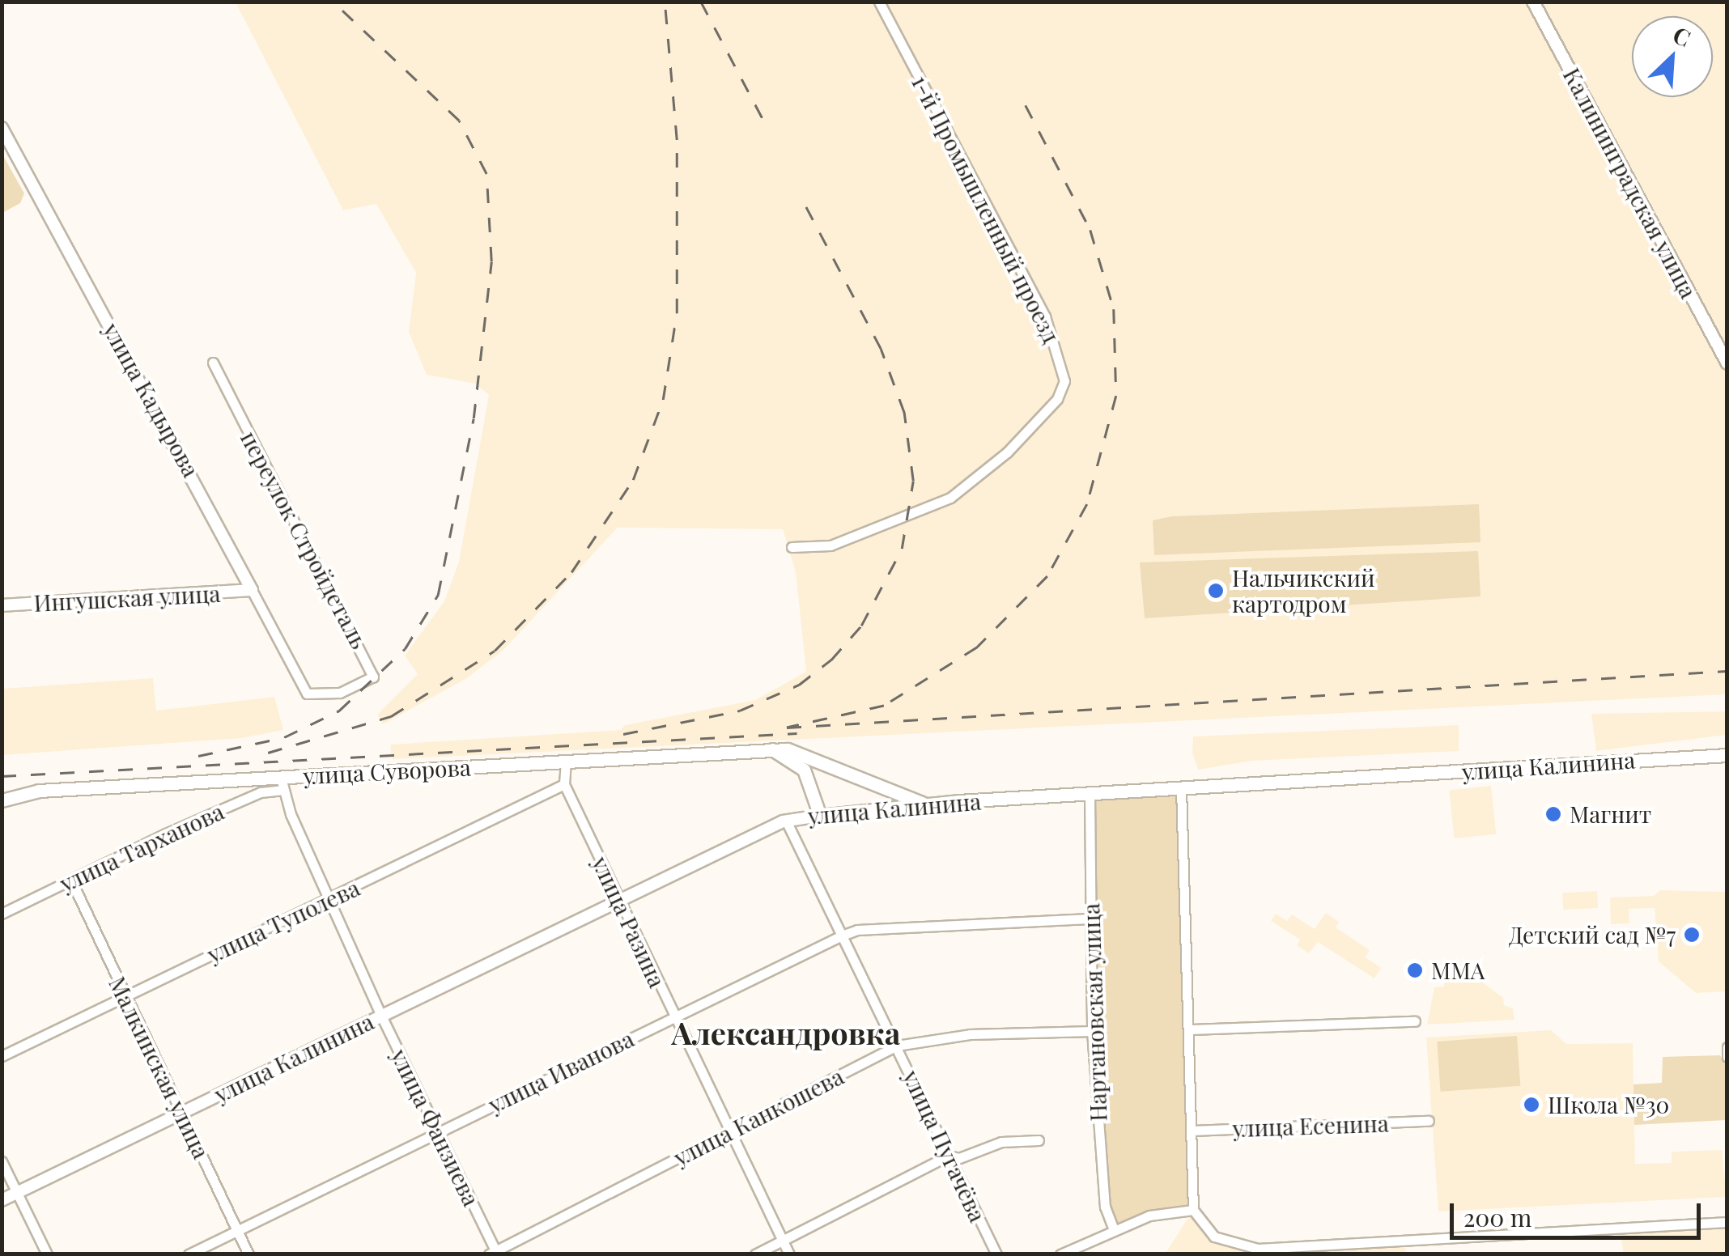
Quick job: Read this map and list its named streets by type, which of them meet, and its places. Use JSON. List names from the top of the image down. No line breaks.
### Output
{"streets":{"main road":["улица Калинина","улица Суворова"],"street":["Калининградская улица","1-й Промышленный проезд","улица Кадырова","переулок Стройдеталь","Ингушская улица","улица Тарханова","улица Туполева","улица Разина","Нартановская улица","Малкинская улица","улица Иванова","улица Канкошева","улица Есенина","улица Фанзиева","улица Пугачёва"]},"crossings":[["улица Кадырова","переулок Стройдеталь"],["улица Кадырова","Ингушская улица"],["улица Калинина","улица Суворова"],["улица Калинина","улица Разина"],["улица Калинина","Нартановская улица"],["улица Калинина","Малкинская улица"],["улица Калинина","улица Фанзиева"],["улица Калинина","улица Пугачёва"],["улица Суворова","улица Тарханова"],["улица Суворова","улица Фанзиева"],["улица Тарханова","Малкинская улица"],["улица Тарханова","улица Фанзиева"],["улица Туполева","улица Разина"],["улица Туполева","Малкинская улица"],["улица Туполева","улица Фанзиева"],["улица Разина","улица Иванова"],["улица Разина","улица Канкошева"],["Нартановская улица","улица Иванова"],["Нартановская улица","улица Канкошева"],["Малкинская улица","улица Иванова"],["улица Иванова","улица Фанзиева"],["улица Иванова","улица Пугачёва"],["улица Канкошева","улица Фанзиева"],["улица Канкошева","улица Пугачёва"]],"districts":["Александровка"],"places":["Нальчикский картодром","Магнит","Детский сад №7","MMA","Школа №30"],"scale_bar":"200 m","north":"top right"}
